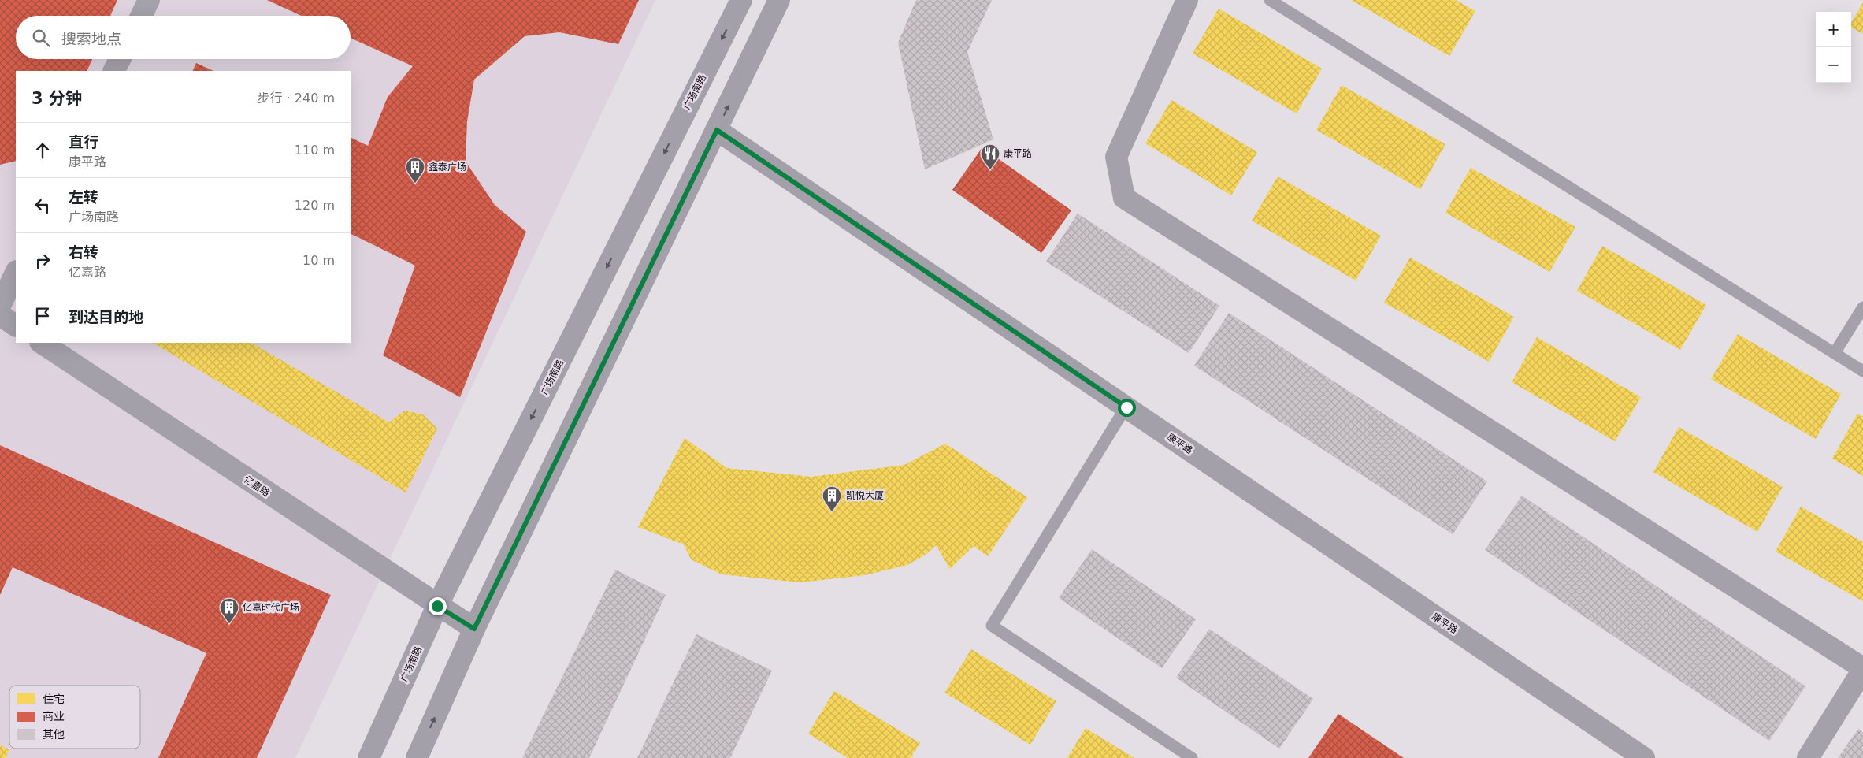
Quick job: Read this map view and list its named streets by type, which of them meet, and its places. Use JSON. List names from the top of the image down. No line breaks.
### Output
{"streets":{"main road":["广场南路","康平路","亿嘉路"]},"crossings":[["广场南路","亿嘉路"]],"places":{"restaurant":["康平路"],"building":["鑫泰广场","凯悦大厦","亿嘉时代广场"]},"legend":["住宅","商业","其他"],"page":{"map_buttons":["+","−"],"search":"搜索地点","heading":["3 分钟","步行 · 240 m"],"list":[["直行","康平路","110 m"],["左转","广场南路","120 m"],["右转","亿嘉路","10 m"],"到达目的地"]}}
